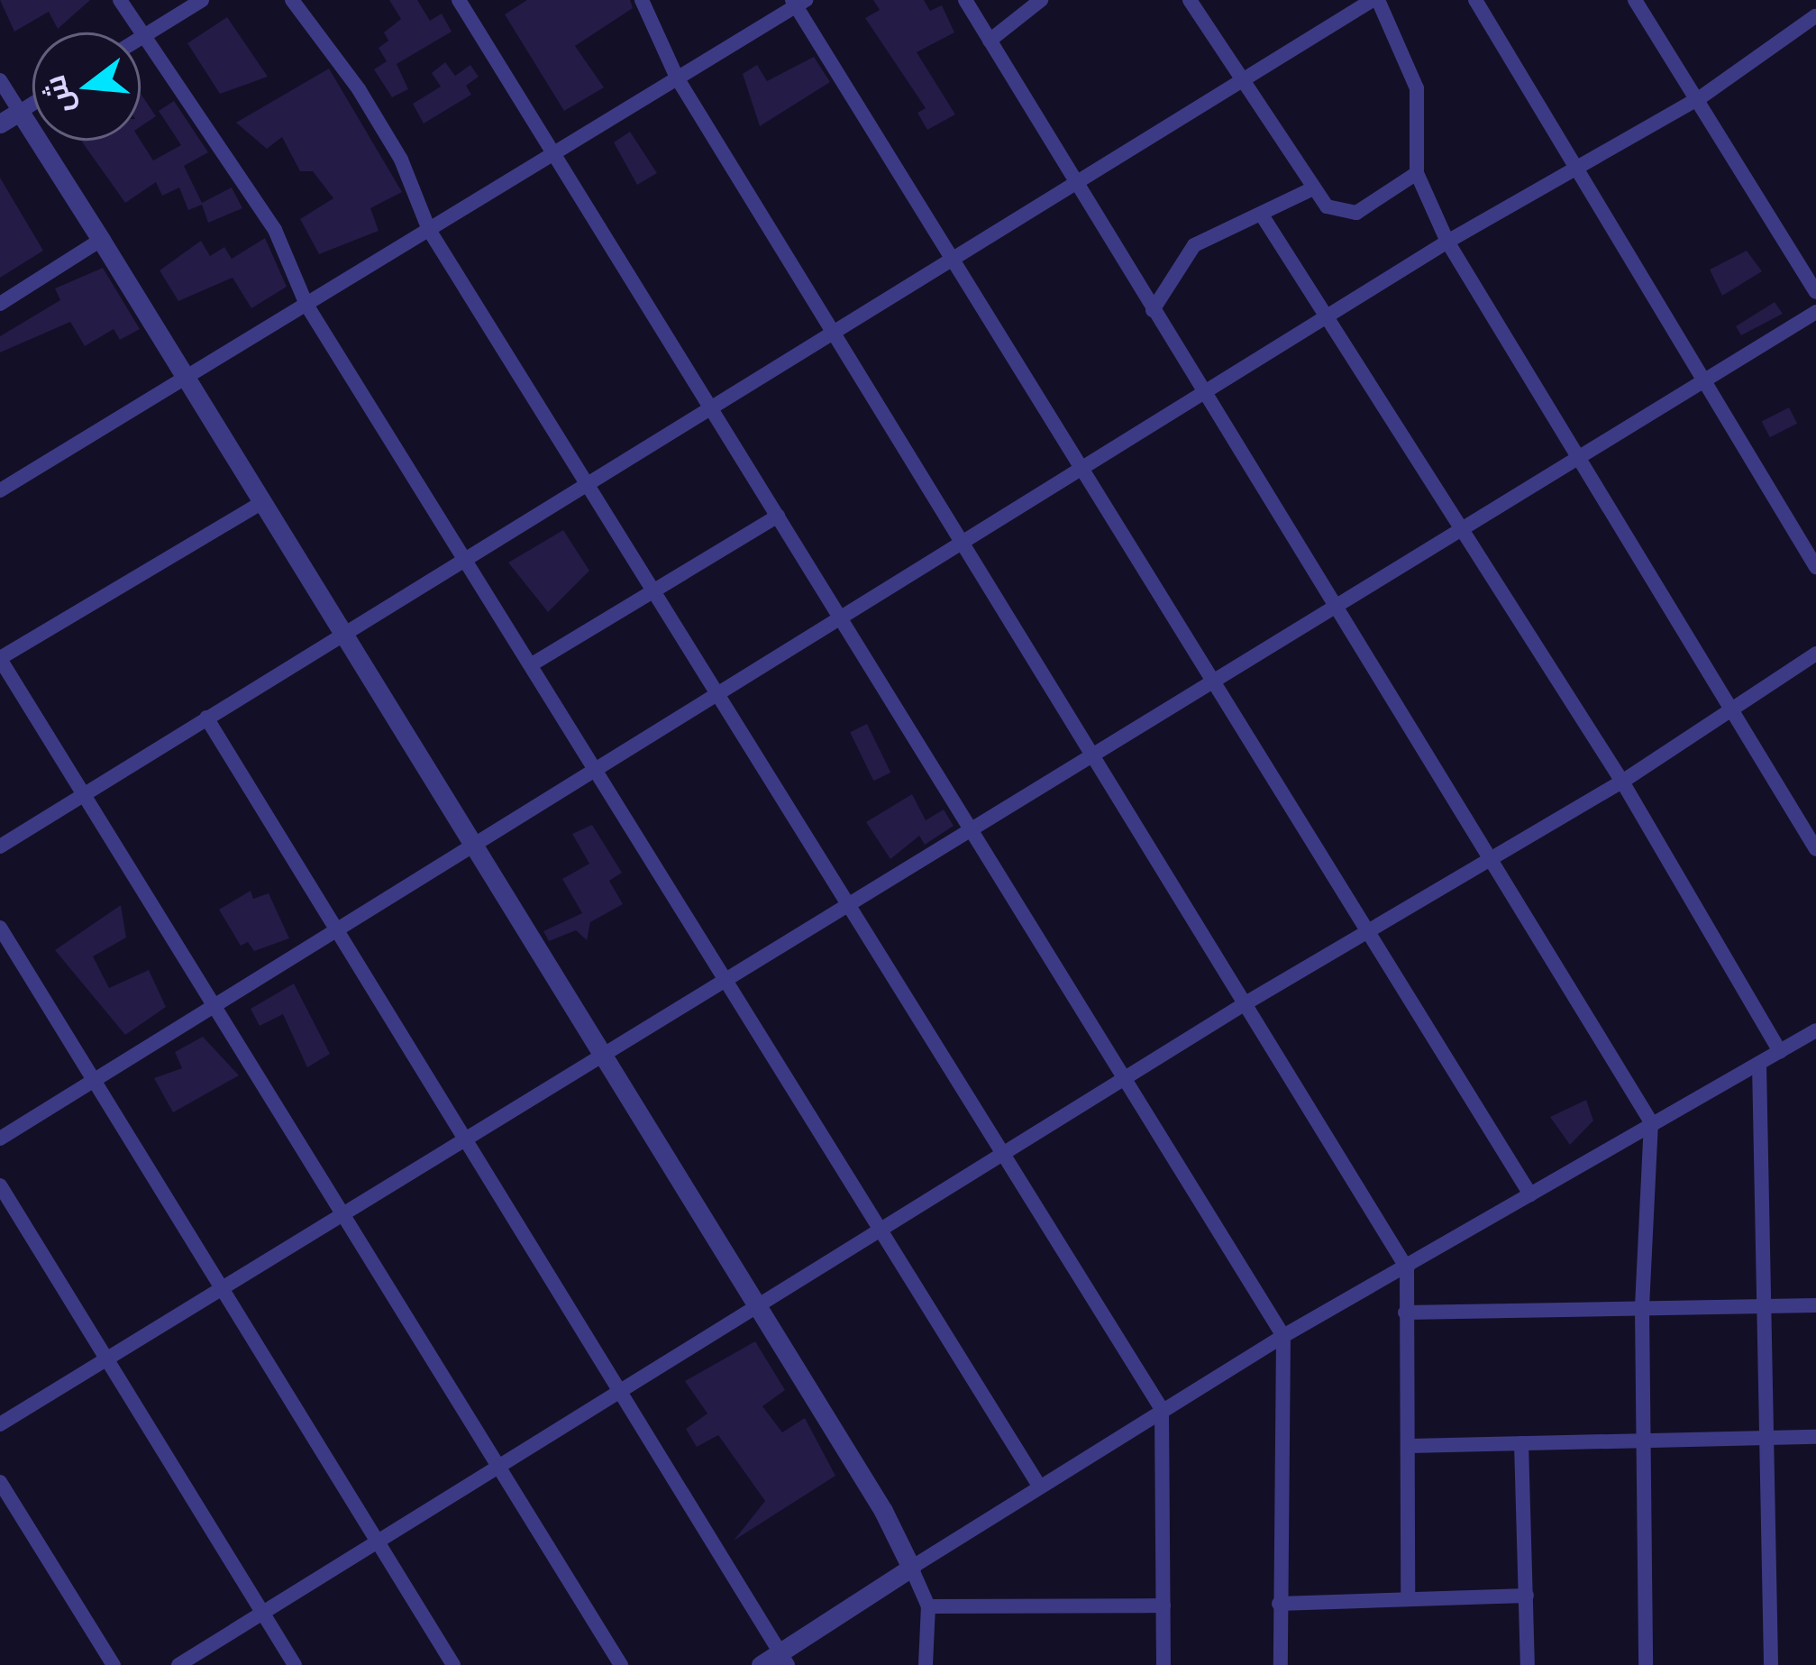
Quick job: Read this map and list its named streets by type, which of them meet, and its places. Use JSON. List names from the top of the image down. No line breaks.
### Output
{"north":"left"}
